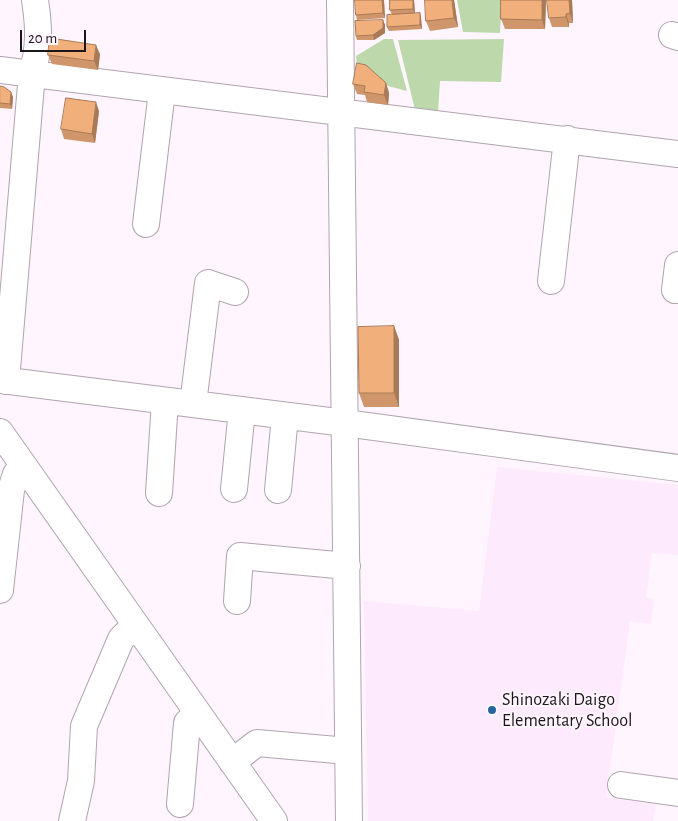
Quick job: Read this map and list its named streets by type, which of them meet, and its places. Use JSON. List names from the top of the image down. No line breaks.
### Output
{"places":["Shinozaki Daigo Elementary School"],"scale_bar":"20 m"}
